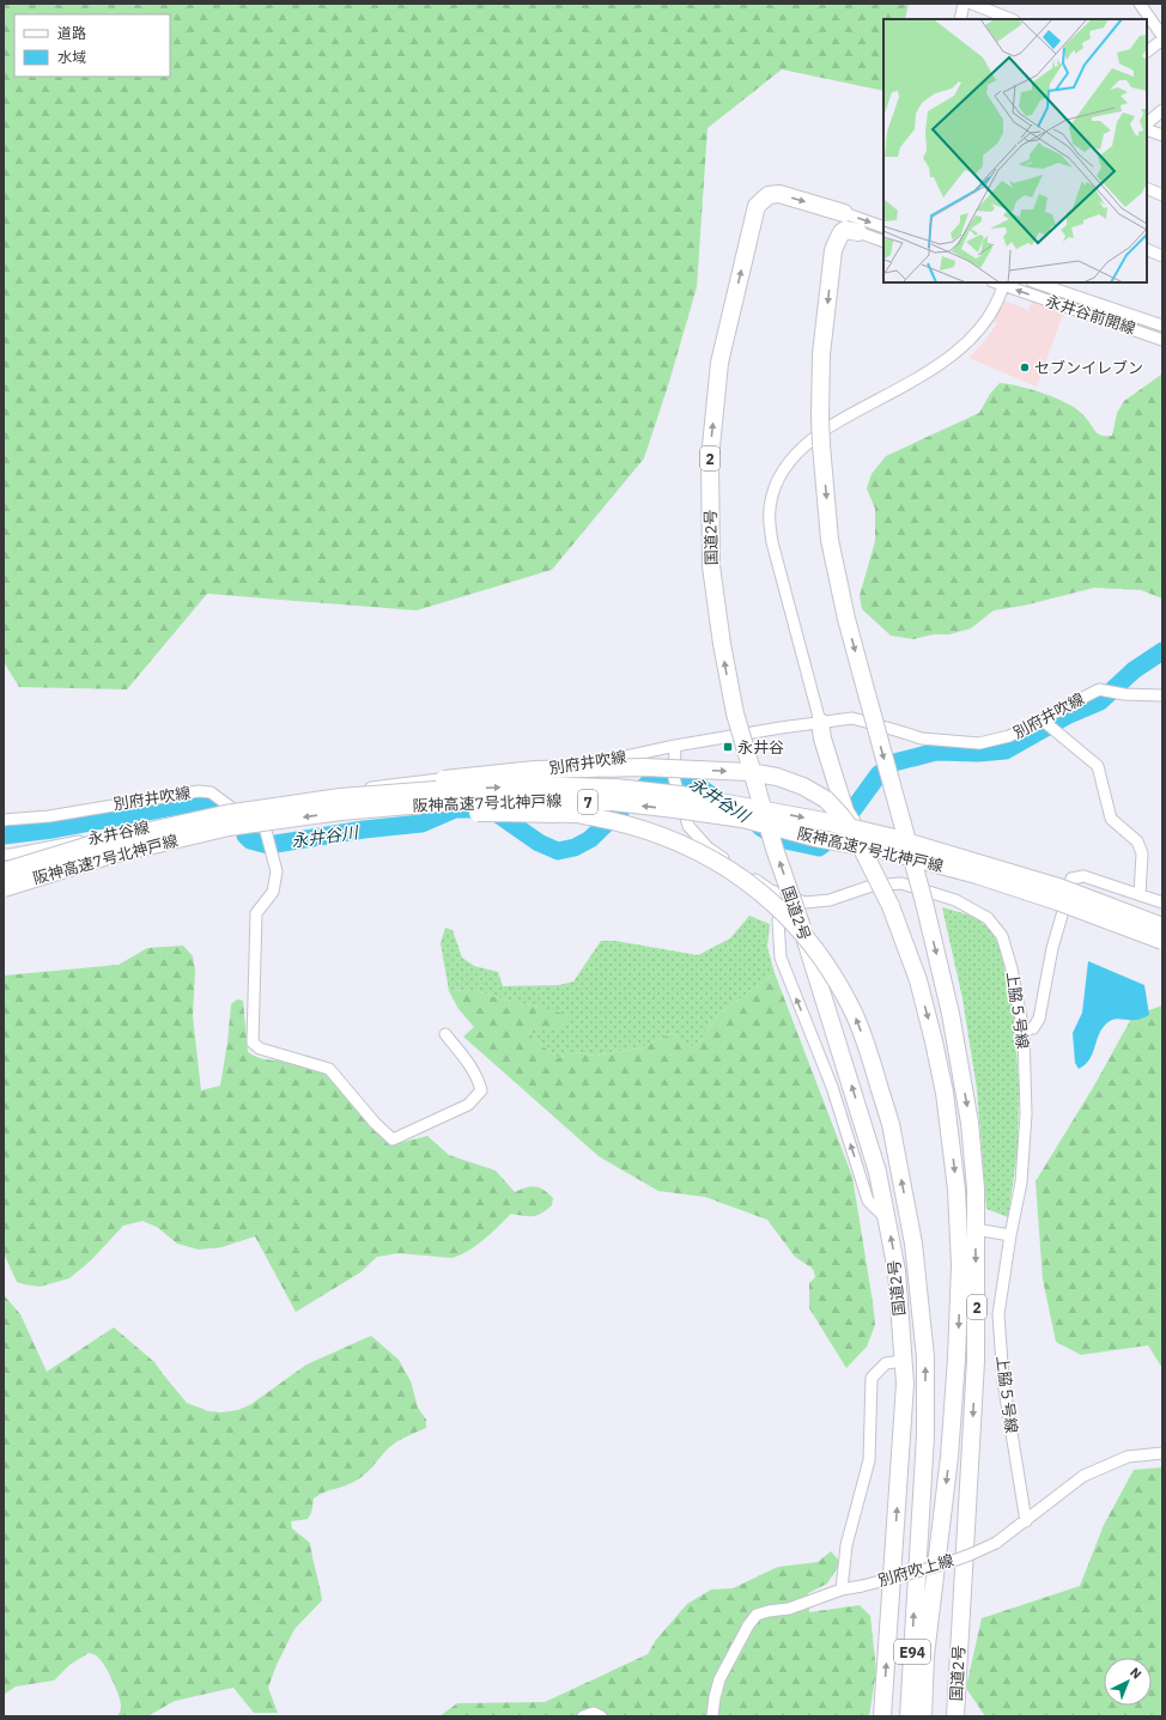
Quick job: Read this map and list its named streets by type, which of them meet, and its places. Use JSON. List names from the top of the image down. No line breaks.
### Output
{"streets":{"highway":["2","国道2号","7","阪神高速7号北神戸線","E94"],"street":["永井谷前開線","別府井吹線","永井谷線","上脇５号線","別府吹上線"]},"crossings":[["2","国道2号"],["別府井吹線","永井谷線"],["別府井吹線","上脇５号線"],["阪神高速7号北神戸線","E94"],["上脇５号線","別府吹上線"]],"water":["永井谷川"],"places":{"other":["セブンイレブン"],"transit":["永井谷"]},"legend":["道路","水域"],"north":"top right"}
